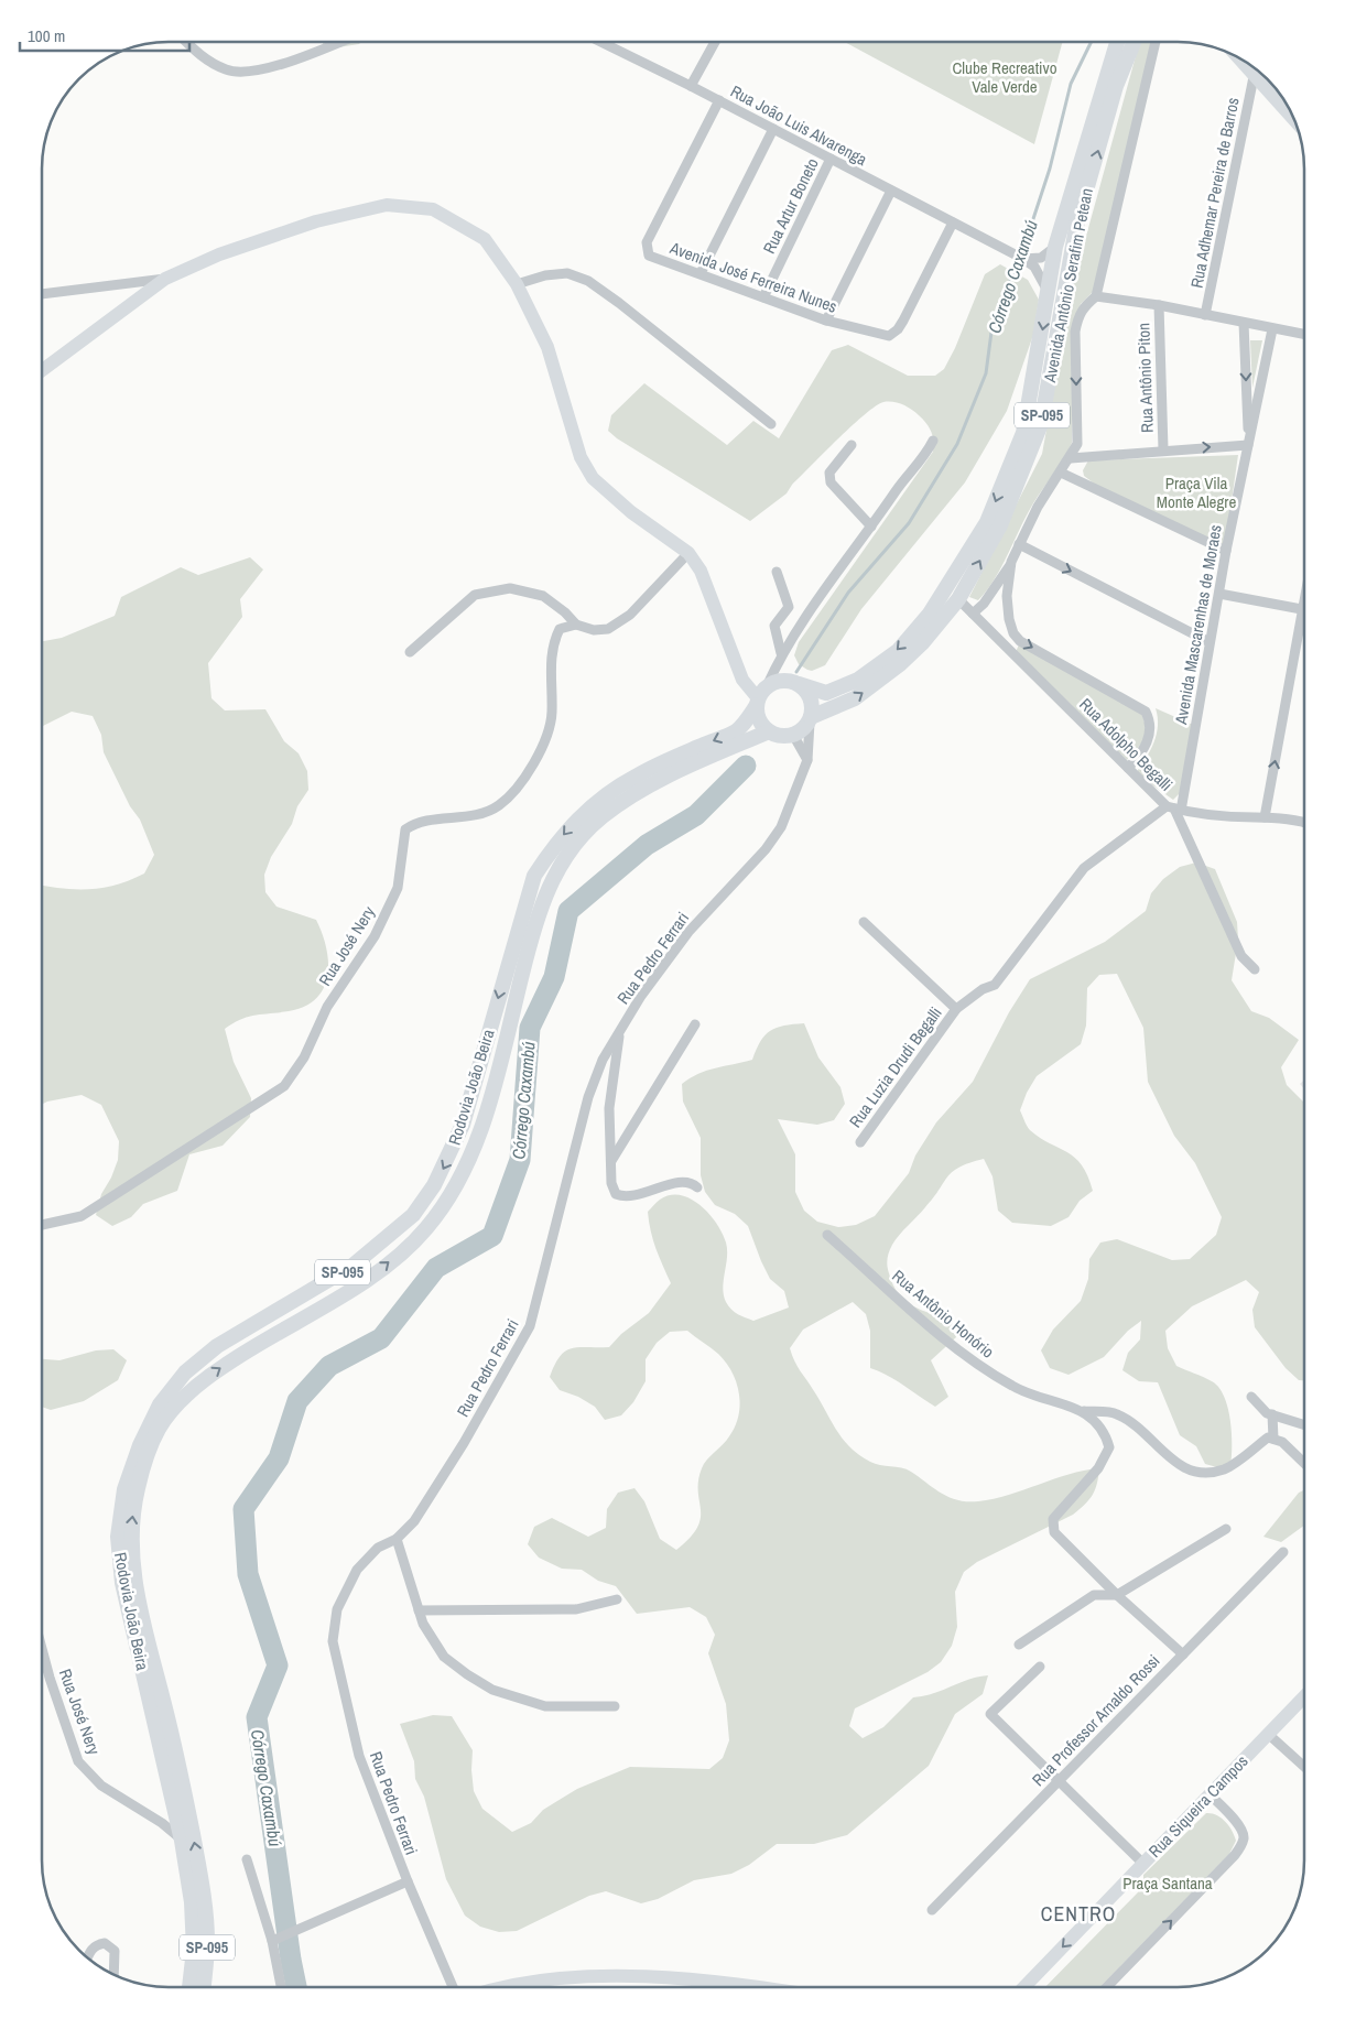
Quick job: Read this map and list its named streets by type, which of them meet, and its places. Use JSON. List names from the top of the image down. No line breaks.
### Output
{"streets":{"main road":["Avenida Antônio Serafim Petean","SP-095","Rodovia João Beira"],"street":["Rua João Luis Alvarenga","Rua Adhemar Pereira de Barros","Rua Artur Boneto","Avenida José Ferreira Nunes","Rua Antônio Piton","Avenida Mascarenhas de Moraes","Rua Adolpho Begalli","Rua José Nery","Rua Pedro Ferrari","Rua Luzia Drudi Begalli","Rua Antônio Honório","Rua Professor Arnaldo Rossi","Rua Siqueira Campos"]},"crossings":[["Rua João Luis Alvarenga","Rua Artur Boneto"],["Rua João Luis Alvarenga","Avenida José Ferreira Nunes"],["Rua Artur Boneto","Avenida José Ferreira Nunes"],["Avenida Antônio Serafim Petean","SP-095"],["Avenida Antônio Serafim Petean","Rua Adolpho Begalli"],["Avenida Antônio Serafim Petean","Rua Pedro Ferrari"],["Avenida Antônio Serafim Petean","Rodovia João Beira"],["SP-095","Rua Pedro Ferrari"],["SP-095","Rodovia João Beira"],["Avenida Mascarenhas de Moraes","Rua Adolpho Begalli"],["Avenida Mascarenhas de Moraes","Rua Luzia Drudi Begalli"],["Rua Adolpho Begalli","Rua Luzia Drudi Begalli"],["Rua José Nery","Rodovia João Beira"],["Rua Pedro Ferrari","Rodovia João Beira"],["Rua Antônio Honório","Rua Professor Arnaldo Rossi"]],"one_way":["Rua Siqueira Campos"],"districts":["CENTRO"],"water":["Córrego Caxambú"],"parks":["Clube Recreativo Vale Verde","Praça Vila Monte Alegre","Praça Santana"],"scale_bar":"100 m"}
